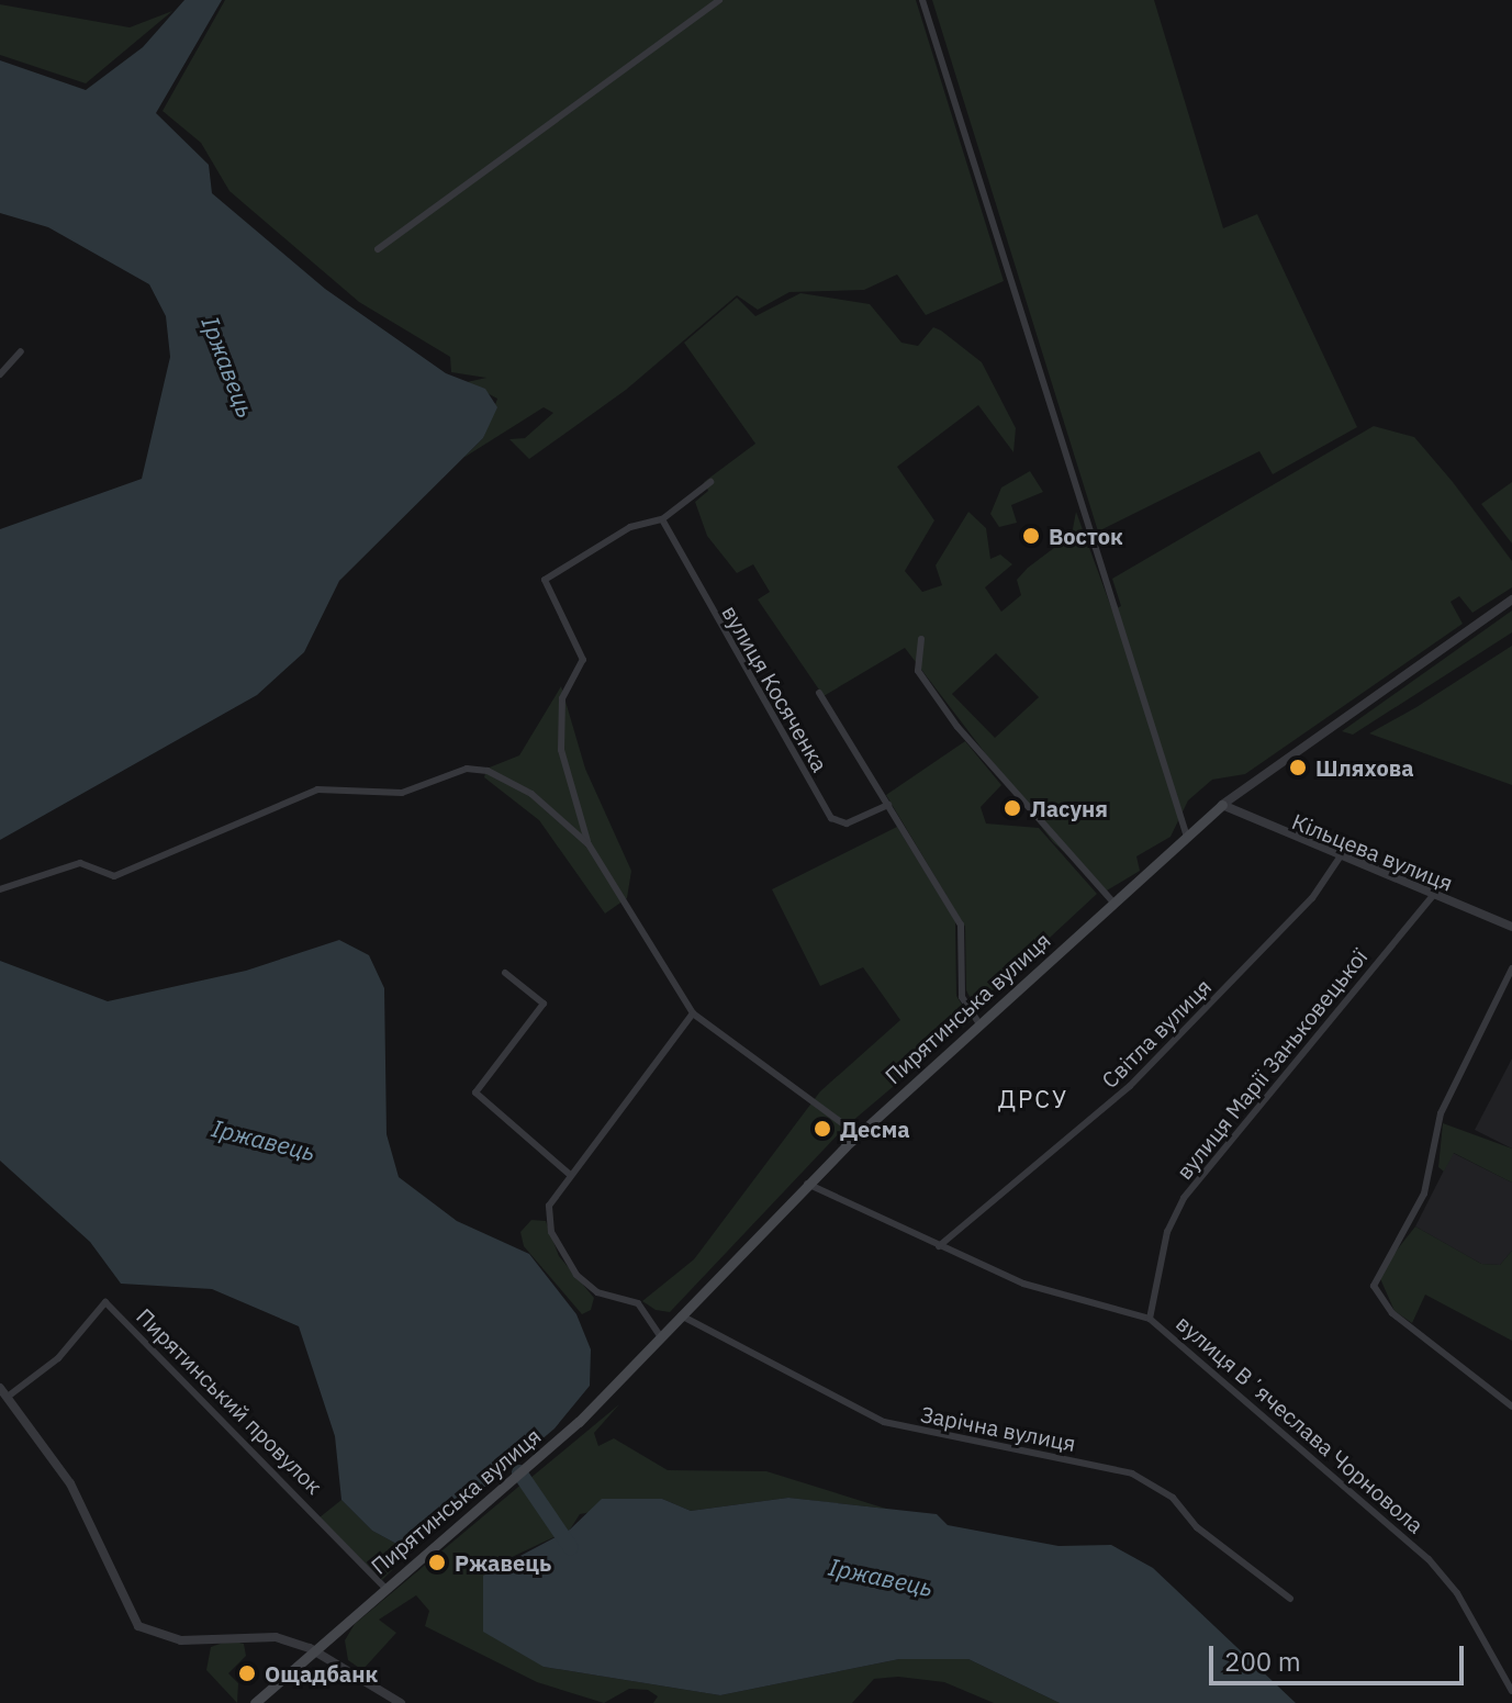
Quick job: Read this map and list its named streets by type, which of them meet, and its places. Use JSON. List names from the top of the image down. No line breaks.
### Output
{"streets":{"main road":["Пирятинська вулиця"],"street":["вулиця Косяченка","Кільцева вулиця","Світла вулиця","вулиця Марії Заньковецької","Пирятинський провулок","вулиця Вʼячеслава Чорновола","Зарічна вулиця"]},"crossings":[["Кільцева вулиця","Пирятинська вулиця"],["Кільцева вулиця","Світла вулиця"],["Кільцева вулиця","вулиця Марії Заньковецької"],["Пирятинська вулиця","Пирятинський провулок"],["Пирятинська вулиця","вулиця Вʼячеслава Чорновола"],["Пирятинська вулиця","Зарічна вулиця"],["Світла вулиця","вулиця Вʼячеслава Чорновола"],["вулиця Марії Заньковецької","вулиця Вʼячеслава Чорновола"]],"districts":["ДРСУ"],"water":["Іржавець"],"places":["Восток","Шляхова","Ласуня","Десма","Ржавець","Ощадбанк"],"scale_bar":"200 m"}
